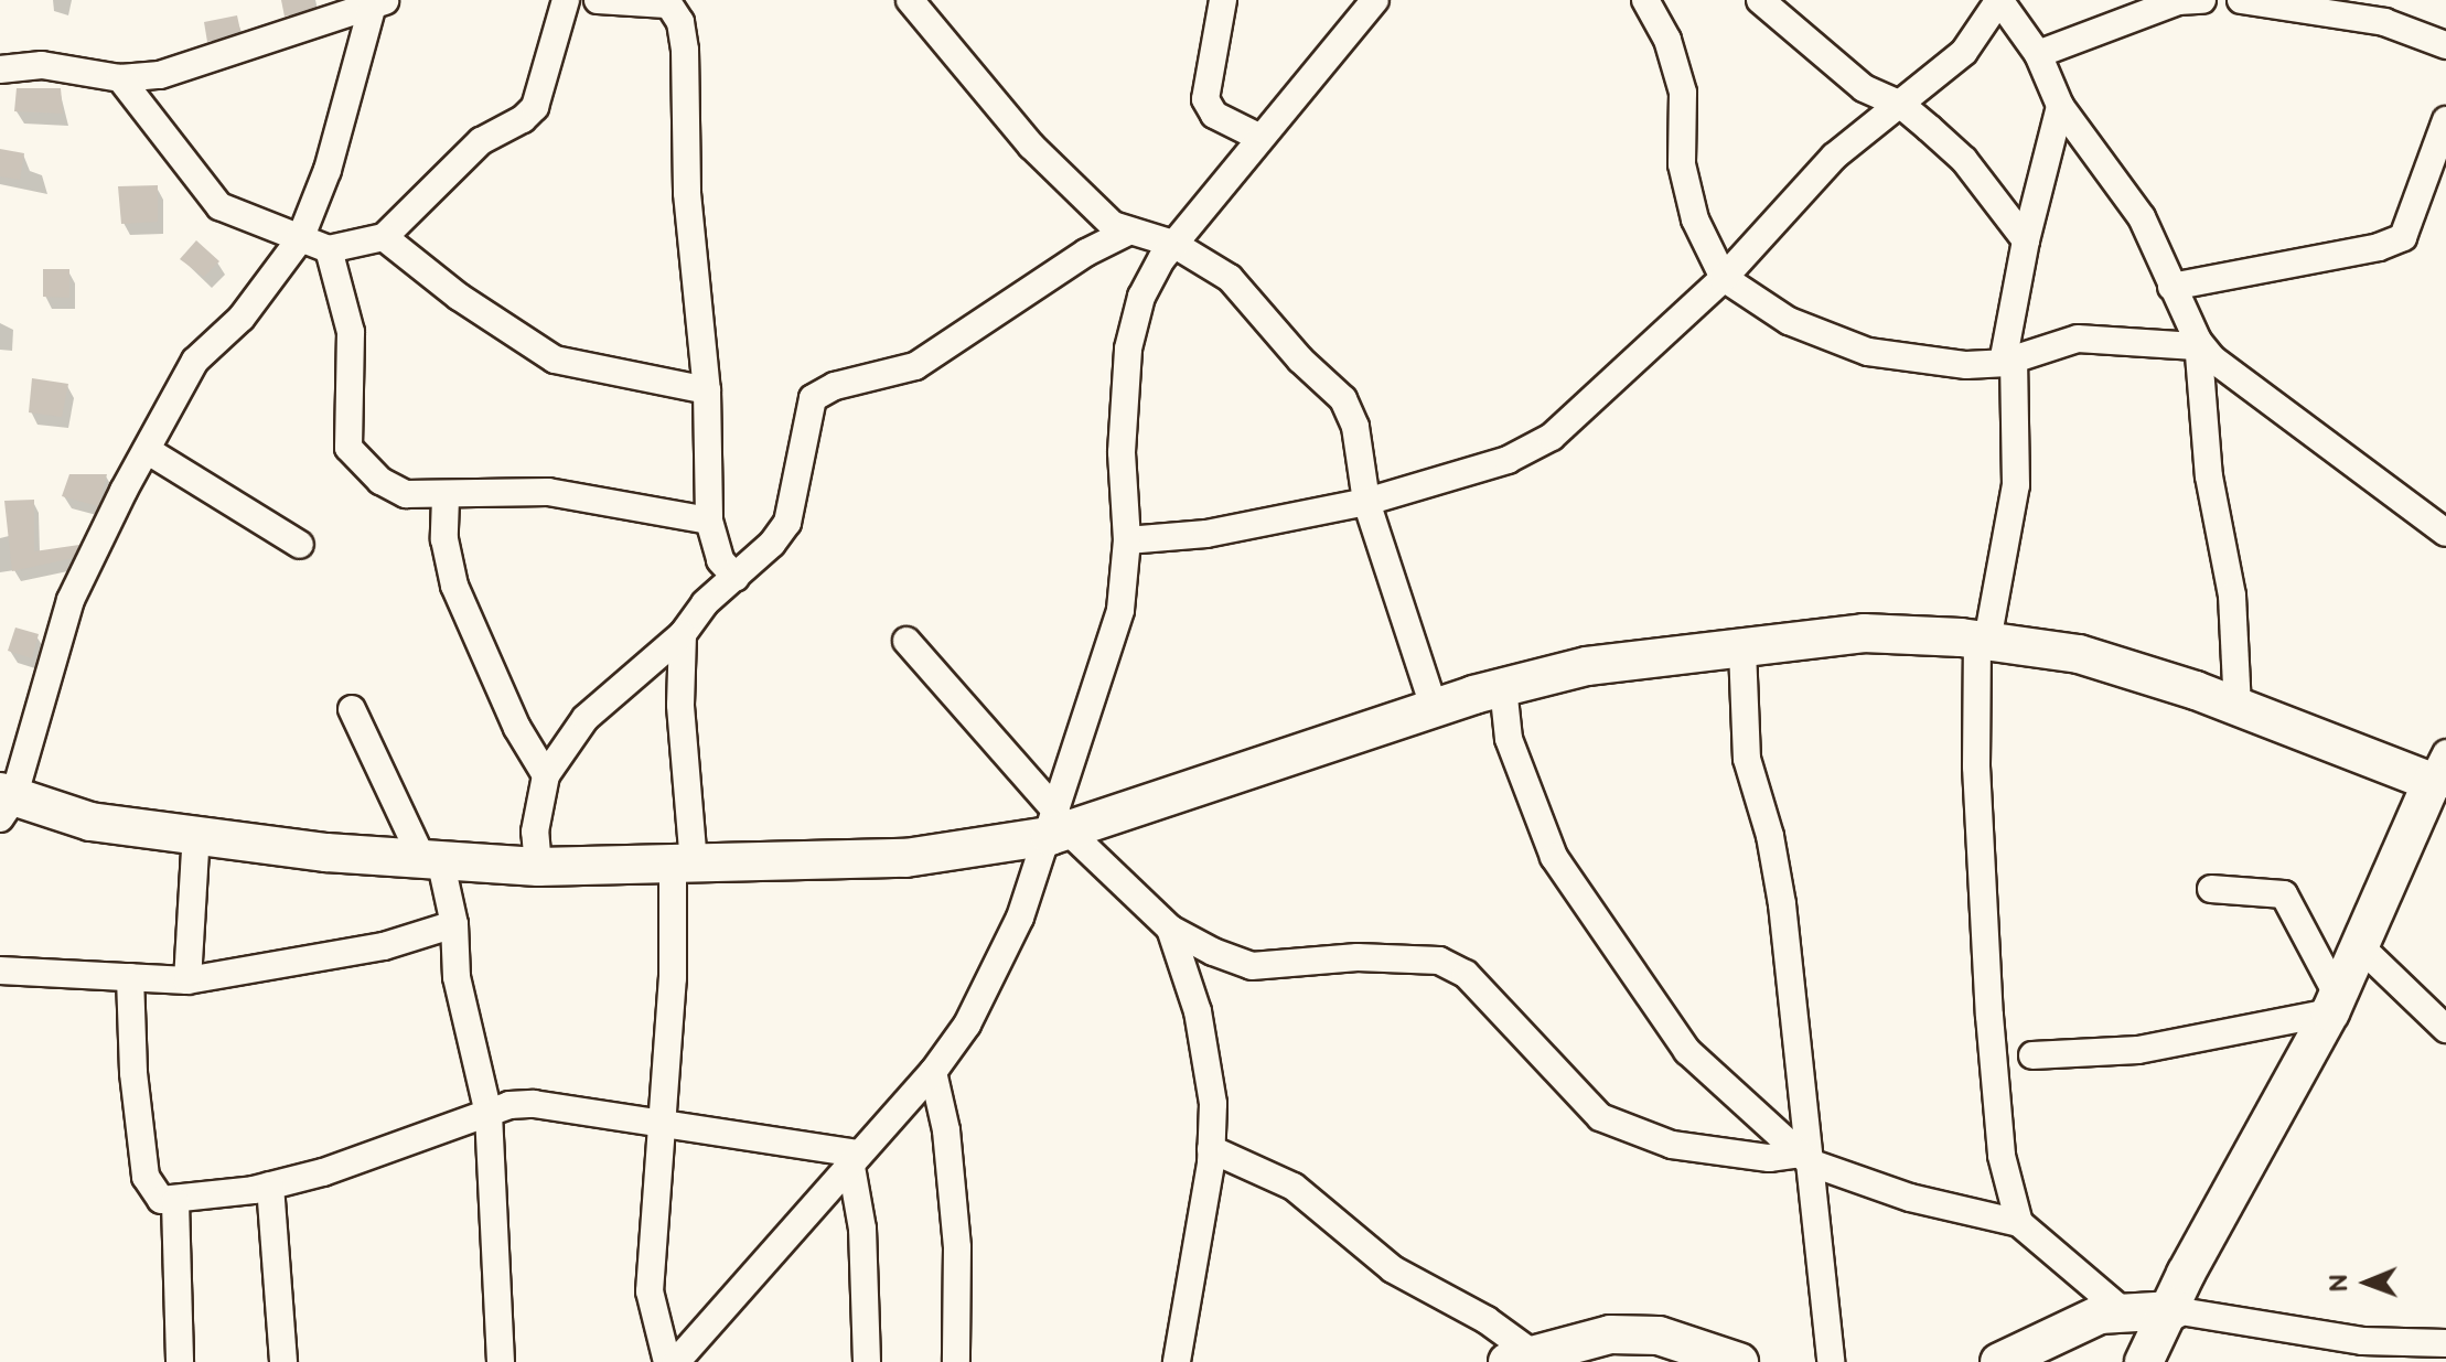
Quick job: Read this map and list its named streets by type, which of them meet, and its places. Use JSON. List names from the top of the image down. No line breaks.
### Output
{"north":"left"}
